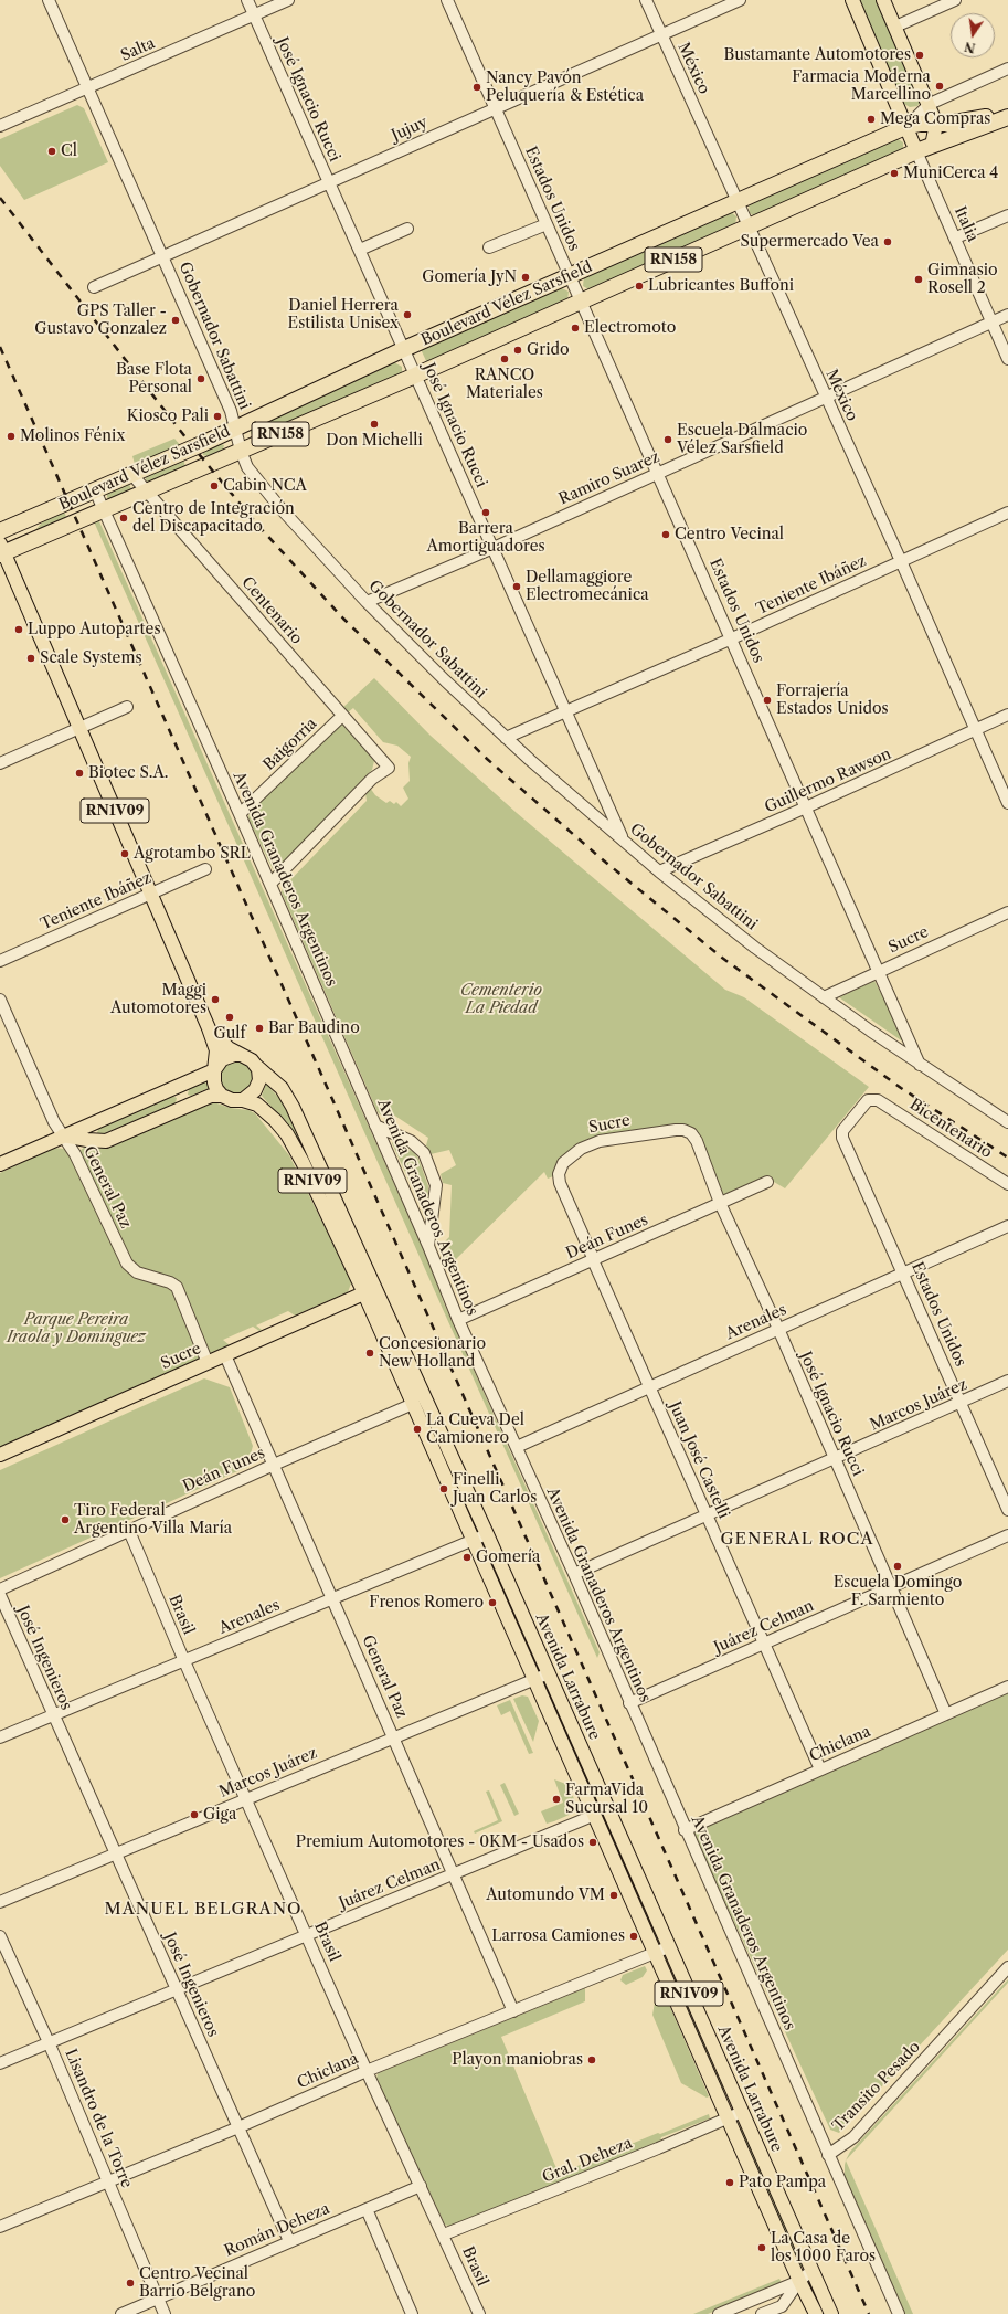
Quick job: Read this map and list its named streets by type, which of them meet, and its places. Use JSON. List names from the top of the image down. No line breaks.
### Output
{"streets":{"highway":["RN158","Boulevard Vélez Sarsfield"],"main road":["RN1V09","Sucre","Avenida Larrabure"],"street":["Salta","México","José Ignacio Rucci","Jujuy","Estados Unidos","Italia","Gobernador Sabattini","Ramiro Suarez","Teniente Ibáñez","Centenario","Baigorria","Guillermo Rawson","Avenida Granaderos Argentinos","Bicentenario","General Paz","Deán Funes","Arenales","Marcos Juárez","Juan José Castelli","Brasil","Juárez Celman","José Ingenieros","Chiclana","Transito Pesado","Lisandro de la Torre","Gral. Deheza","Román Deheza"]},"crossings":[["Salta","José Ignacio Rucci"],["Salta","Gobernador Sabattini"],["México","Jujuy"],["México","Boulevard Vélez Sarsfield"],["México","Ramiro Suarez"],["México","Teniente Ibáñez"],["México","Guillermo Rawson"],["José Ignacio Rucci","Jujuy"],["José Ignacio Rucci","Boulevard Vélez Sarsfield"],["José Ignacio Rucci","Gobernador Sabattini"],["José Ignacio Rucci","Ramiro Suarez"],["José Ignacio Rucci","Teniente Ibáñez"],["José Ignacio Rucci","Sucre"],["José Ignacio Rucci","Deán Funes"],["José Ignacio Rucci","Arenales"],["José Ignacio Rucci","Marcos Juárez"],["José Ignacio Rucci","Juárez Celman"],["José Ignacio Rucci","Chiclana"],["Jujuy","Estados Unidos"],["Jujuy","Gobernador Sabattini"],["Estados Unidos","Boulevard Vélez Sarsfield"],["Estados Unidos","Gobernador Sabattini"],["Estados Unidos","Ramiro Suarez"],["Estados Unidos","Teniente Ibáñez"],["Estados Unidos","Guillermo Rawson"],["Estados Unidos","Sucre"],["Estados Unidos","Bicentenario"],["Estados Unidos","Arenales"],["Estados Unidos","Marcos Juárez"],["Italia","Boulevard Vélez Sarsfield"],["Italia","Ramiro Suarez"],["RN158","Boulevard Vélez Sarsfield"],["Boulevard Vélez Sarsfield","Gobernador Sabattini"],["Boulevard Vélez Sarsfield","Centenario"],["Boulevard Vélez Sarsfield","RN1V09"],["Boulevard Vélez Sarsfield","Avenida Granaderos Argentinos"],["Gobernador Sabattini","Ramiro Suarez"],["Gobernador Sabattini","Teniente Ibáñez"],["Gobernador Sabattini","Guillermo Rawson"],["Gobernador Sabattini","Sucre"],["Teniente Ibáñez","RN1V09"],["Centenario","Baigorria"],["Centenario","Avenida Granaderos Argentinos"],["Baigorria","Avenida Granaderos Argentinos"],["RN1V09","Avenida Larrabure"],["Avenida Granaderos Argentinos","Deán Funes"],["Avenida Granaderos Argentinos","Arenales"],["Avenida Granaderos Argentinos","Marcos Juárez"],["Avenida Granaderos Argentinos","Juárez Celman"],["Avenida Granaderos Argentinos","Chiclana"],["Avenida Granaderos Argentinos","Transito Pesado"],["Sucre","General Paz"],["Sucre","Juan José Castelli"],["Sucre","Avenida Larrabure"],["General Paz","Deán Funes"],["General Paz","Arenales"],["General Paz","Marcos Juárez"],["General Paz","Juárez Celman"],["General Paz","Chiclana"],["Deán Funes","Juan José Castelli"],["Deán Funes","Brasil"],["Deán Funes","Avenida Larrabure"],["Arenales","Juan José Castelli"],["Arenales","Brasil"],["Arenales","José Ingenieros"],["Arenales","Avenida Larrabure"],["Marcos Juárez","Juan José Castelli"],["Marcos Juárez","Brasil"],["Marcos Juárez","José Ingenieros"],["Marcos Juárez","Avenida Larrabure"],["Juan José Castelli","Juárez Celman"],["Juan José Castelli","Chiclana"],["Brasil","Juárez Celman"],["Brasil","Chiclana"],["Brasil","Gral. Deheza"],["Brasil","Román Deheza"],["Juárez Celman","José Ingenieros"],["Juárez Celman","Avenida Larrabure"],["Juárez Celman","Lisandro de la Torre"],["José Ingenieros","Chiclana"],["José Ingenieros","Román Deheza"],["Avenida Larrabure","Chiclana"],["Avenida Larrabure","Gral. Deheza"],["Chiclana","Lisandro de la Torre"],["Lisandro de la Torre","Román Deheza"]],"districts":["GENERAL ROCA","MANUEL BELGRANO"],"parks":["Cementerio La Piedad","Parque Pereira Iraola y Domínguez"],"places":["Bustamante Automotores","Farmacia Moderna Marcellino","Nancy Pavón Peluquería & Estética","Mega Compras","Cl","MuniCerca 4","Supermercado Vea","Gomería JyN","Gimnasio Rosell 2","Lubricantes Buffoni","Daniel Herrera Estilista Unisex","GPS Taller - Gustavo Gonzalez","Electromoto","Grido","RANCO Materiales","Base Flota Personal","Kiosco Pali","Don Michelli","Molinos Fénix","Escuela Dalmacio Vélez Sarsfield","Cabin NCA","Barrera Amortiguadores","Centro de Integración del Discapacitado","Centro Vecinal","Dellamaggiore Electromecánica","Luppo Autopartes","Scale Systems","Forrajería Estados Unidos","Biotec S.A.","Agrotambo SRL","Maggi Automotores","Gulf","Bar Baudino","Concesionario New Holland","La Cueva Del Camionero","Finelli Juan Carlos","Tiro Federal Argentino Villa María","Gomería","Escuela Domingo F. Sarmiento","Frenos Romero","FarmaVida Sucursal 10","Giga","Premium Automotores - 0KM - Usados","Automundo VM","Larrosa Camiones","Playon maniobras","Pato Pampa","La Casa de los 1000 Faros","Centro Vecinal Barrio Belgrano"],"north":"bottom"}
